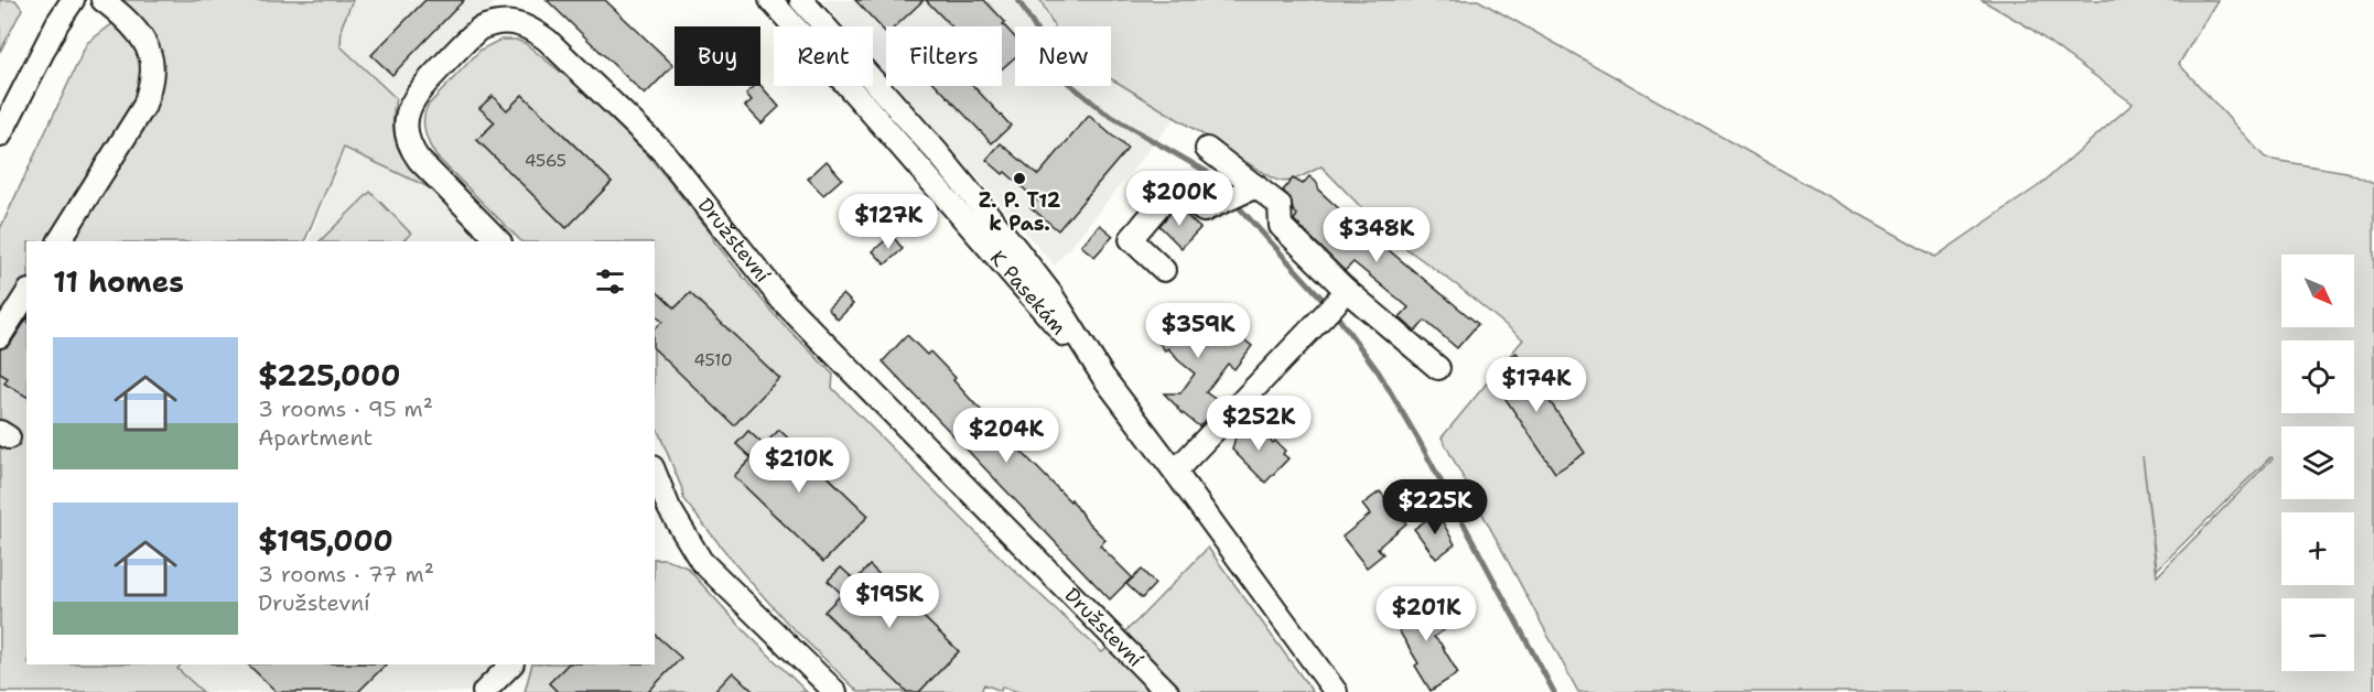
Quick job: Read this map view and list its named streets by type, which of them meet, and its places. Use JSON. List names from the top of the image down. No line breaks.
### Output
{"streets":{"street":["Družstevní","K Pasekám"]},"places":["Z. P. T12 k Pas."],"house_numbers":["4565","4510"],"north":"bottom right","page":{"chip":["Buy","Rent","Filters","New"],"price":["$200K","$127K","$348K","$359K","$174K","$252K","$204K","$210K","$225K","$195K","$201K"],"heading":"11 homes","map_buttons":["+","−"],"list":[{"name":"$225,000","note":"3 rooms · 95 m² · Apartment"},{"name":"$195,000","note":"3 rooms · 77 m² · Družstevní"}]}}
